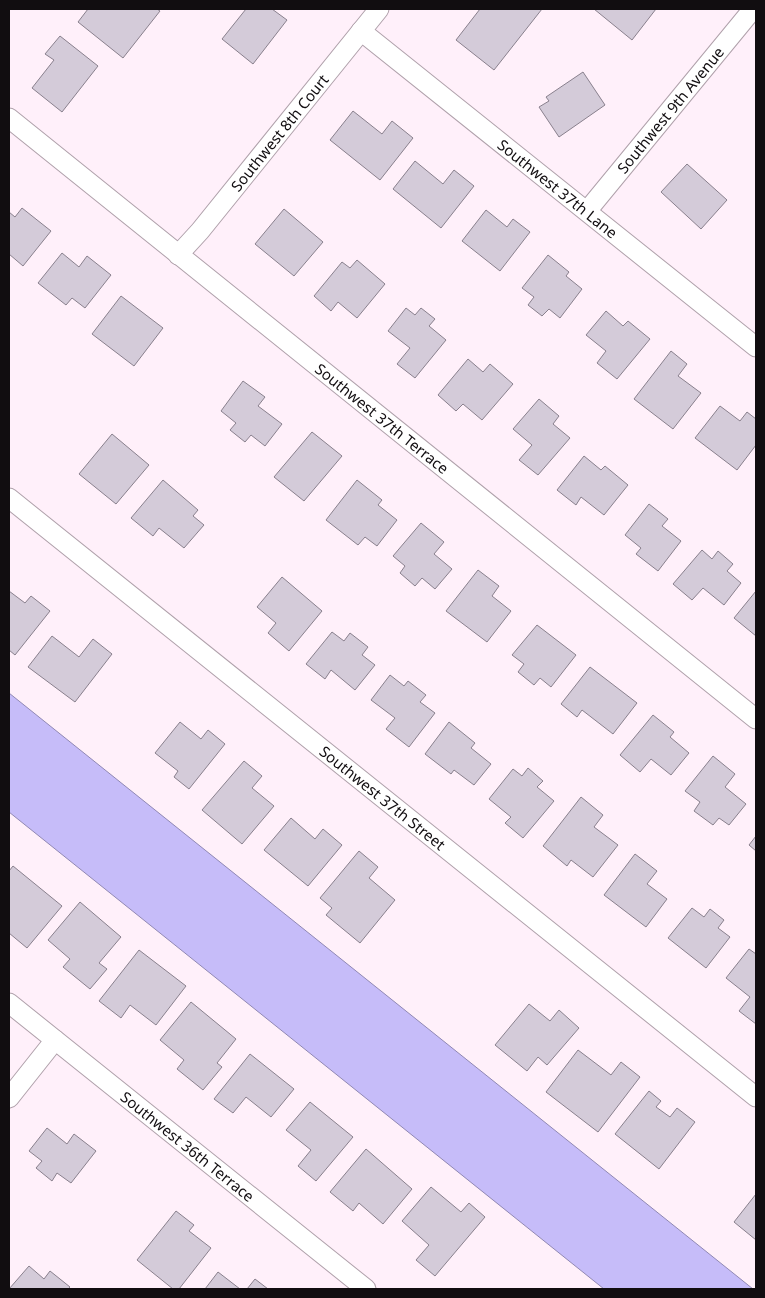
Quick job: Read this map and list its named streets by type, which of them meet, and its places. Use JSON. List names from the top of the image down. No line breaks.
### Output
{"streets":{"street":["Southwest 9th Avenue","Southwest 8th Court","Southwest 37th Lane","Southwest 37th Terrace","Southwest 37th Street","Southwest 36th Terrace"]},"crossings":[["Southwest 9th Avenue","Southwest 37th Lane"],["Southwest 8th Court","Southwest 37th Lane"],["Southwest 8th Court","Southwest 37th Terrace"]]}
